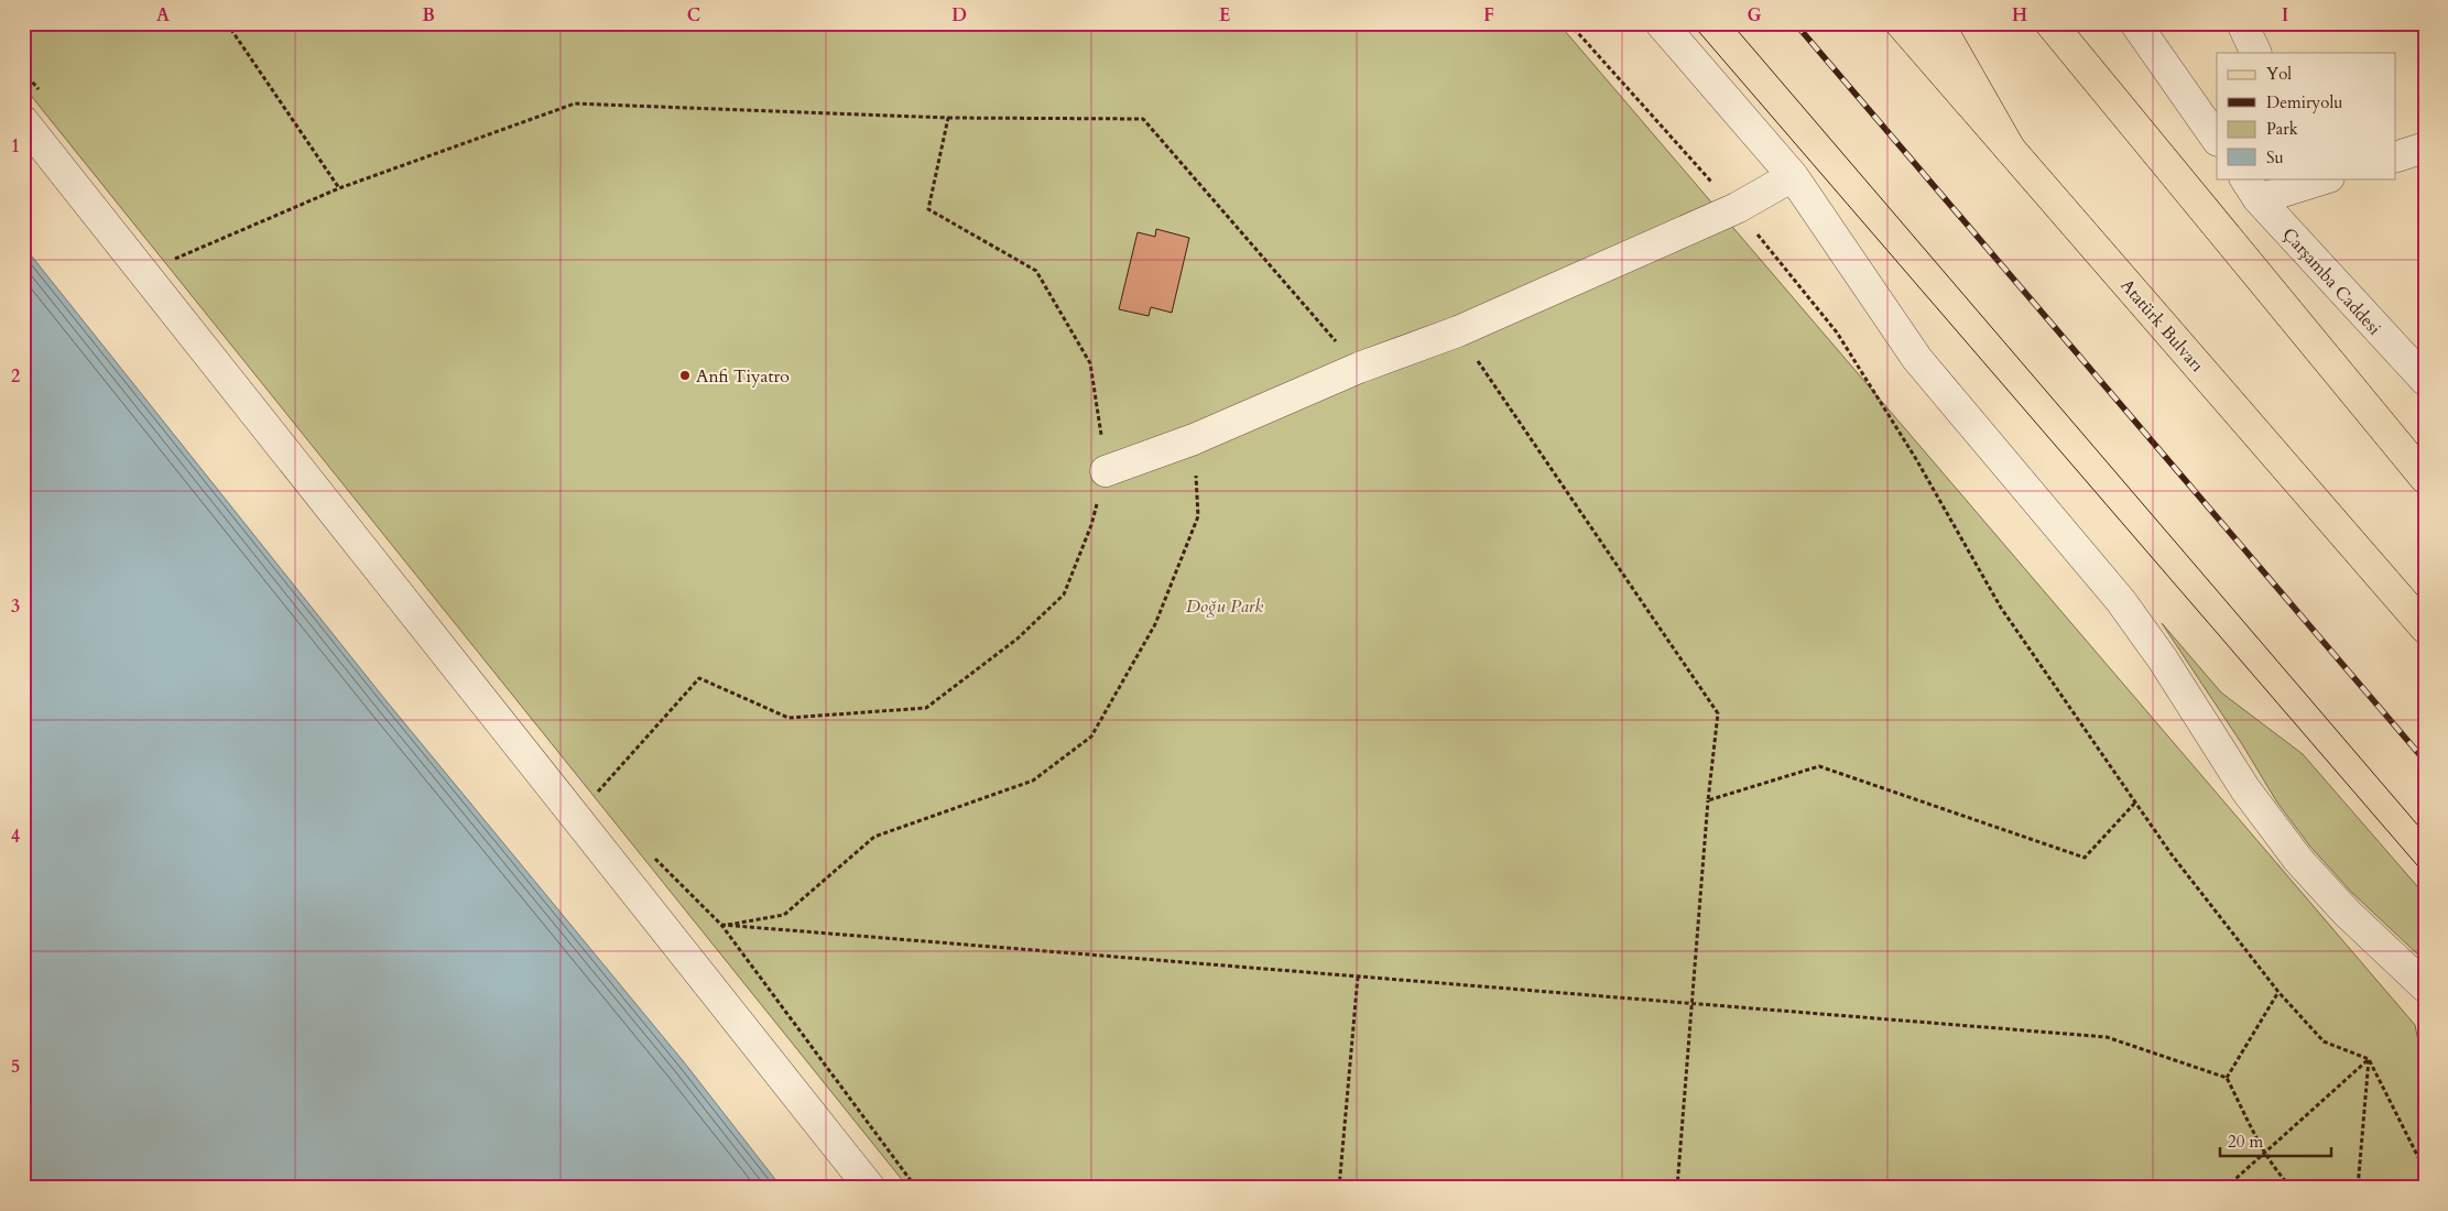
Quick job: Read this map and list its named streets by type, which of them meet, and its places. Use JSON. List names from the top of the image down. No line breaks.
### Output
{"streets":{"main road":["Atatürk Bulvarı"],"street":["Çarşamba Caddesi"]},"parks":["Doğu Park"],"places":["Anfi Tiyatro"],"legend":["Yol","Demiryolu","Park","Su"],"scale_bar":"20 m","grid":{"columns":["A","B","C","D","E","F","G","H","I"],"rows":["1","2","3","4","5"]}}
